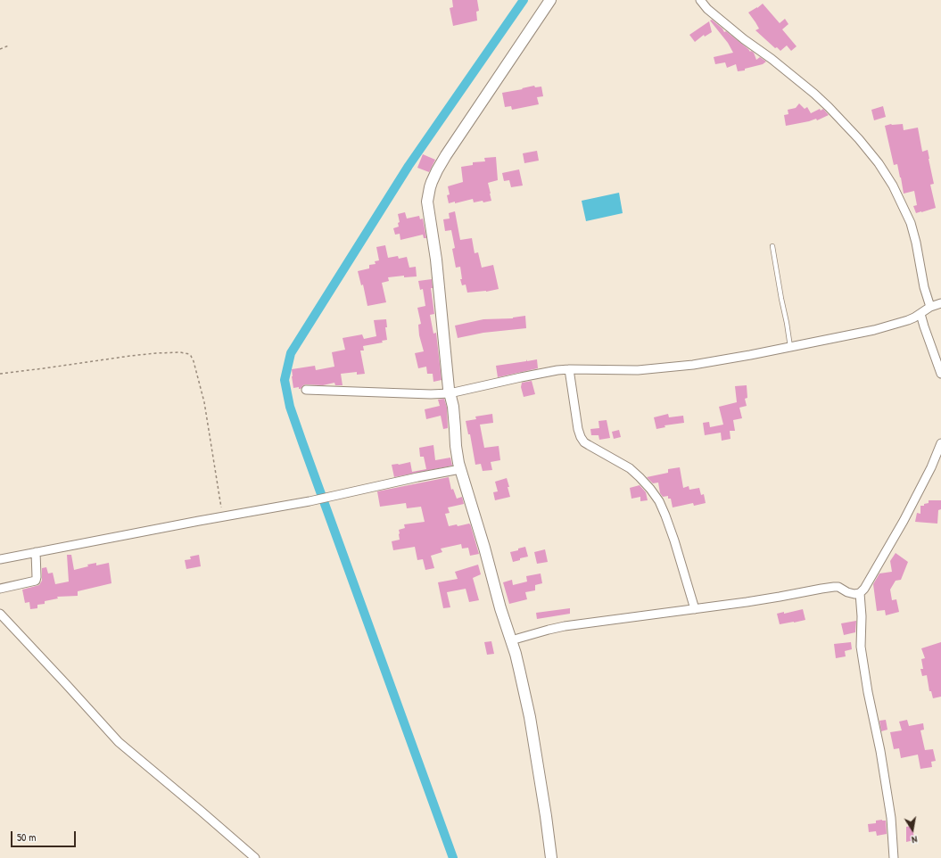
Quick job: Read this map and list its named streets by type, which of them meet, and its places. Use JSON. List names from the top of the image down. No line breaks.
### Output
{"scale_bar":"50 m","north":"bottom"}
